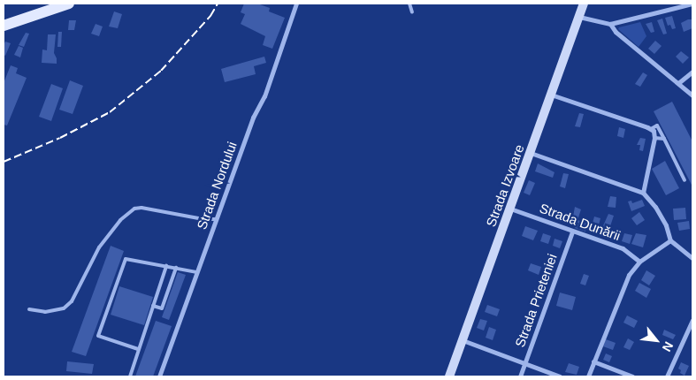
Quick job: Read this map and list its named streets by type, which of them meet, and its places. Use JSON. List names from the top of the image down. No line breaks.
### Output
{"streets":{"main road":["Strada Izvoare"],"street":["Strada Nordului","Strada Dunării","Strada Prieteniei"]},"crossings":[["Strada Izvoare","Strada Dunării"],["Strada Dunării","Strada Prieteniei"]],"north":"bottom right"}
